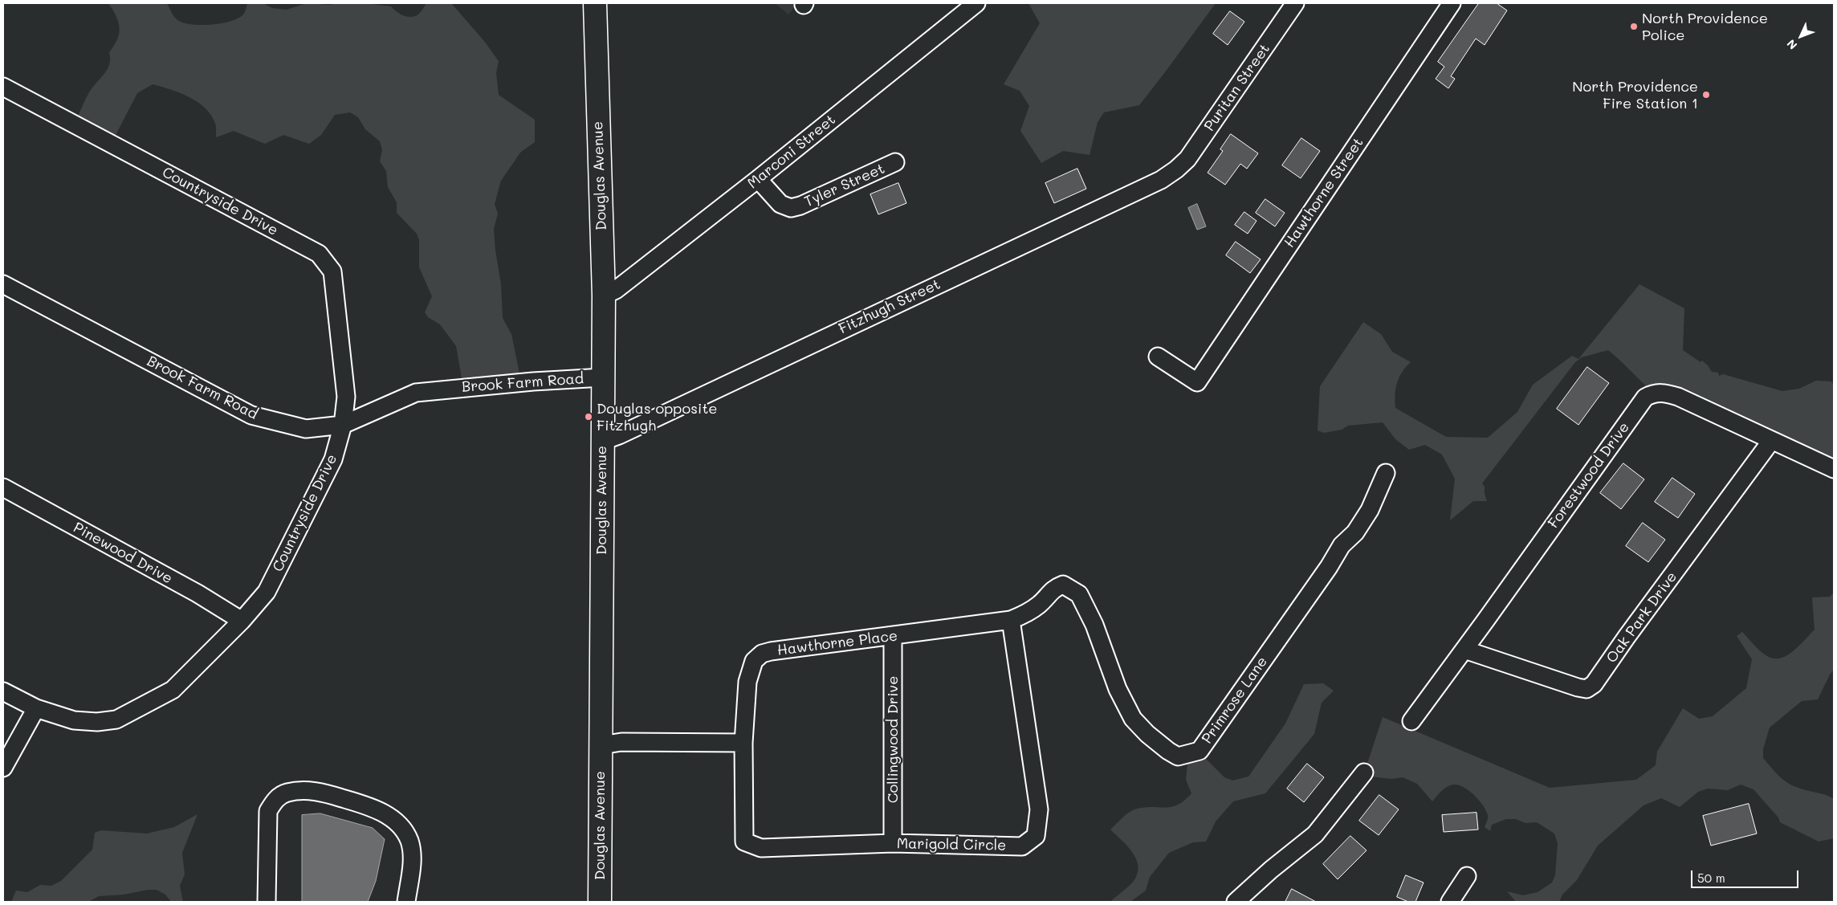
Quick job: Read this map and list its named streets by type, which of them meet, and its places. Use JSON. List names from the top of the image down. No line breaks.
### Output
{"streets":{"main road":["Douglas Avenue"],"street":["Puritan Street","Marconi Street","Tyler Street","Hawthorne Street","Countryside Drive","Fitzhugh Street","Brook Farm Road","Forestwood Drive","Pinewood Drive","Oak Park Drive","Hawthorne Place","Primrose Lane","Collingwood Drive","Marigold Circle"]},"crossings":[["Puritan Street","Fitzhugh Street"],["Marconi Street","Douglas Avenue"],["Marconi Street","Tyler Street"],["Douglas Avenue","Fitzhugh Street"],["Douglas Avenue","Brook Farm Road"],["Countryside Drive","Brook Farm Road"],["Countryside Drive","Pinewood Drive"],["Forestwood Drive","Oak Park Drive"],["Hawthorne Place","Primrose Lane"],["Hawthorne Place","Collingwood Drive"],["Hawthorne Place","Marigold Circle"],["Collingwood Drive","Marigold Circle"]],"places":["North Providence Police","North Providence Fire Station 1","Douglas opposite Fitzhugh"],"scale_bar":"50 m","north":"bottom left"}
